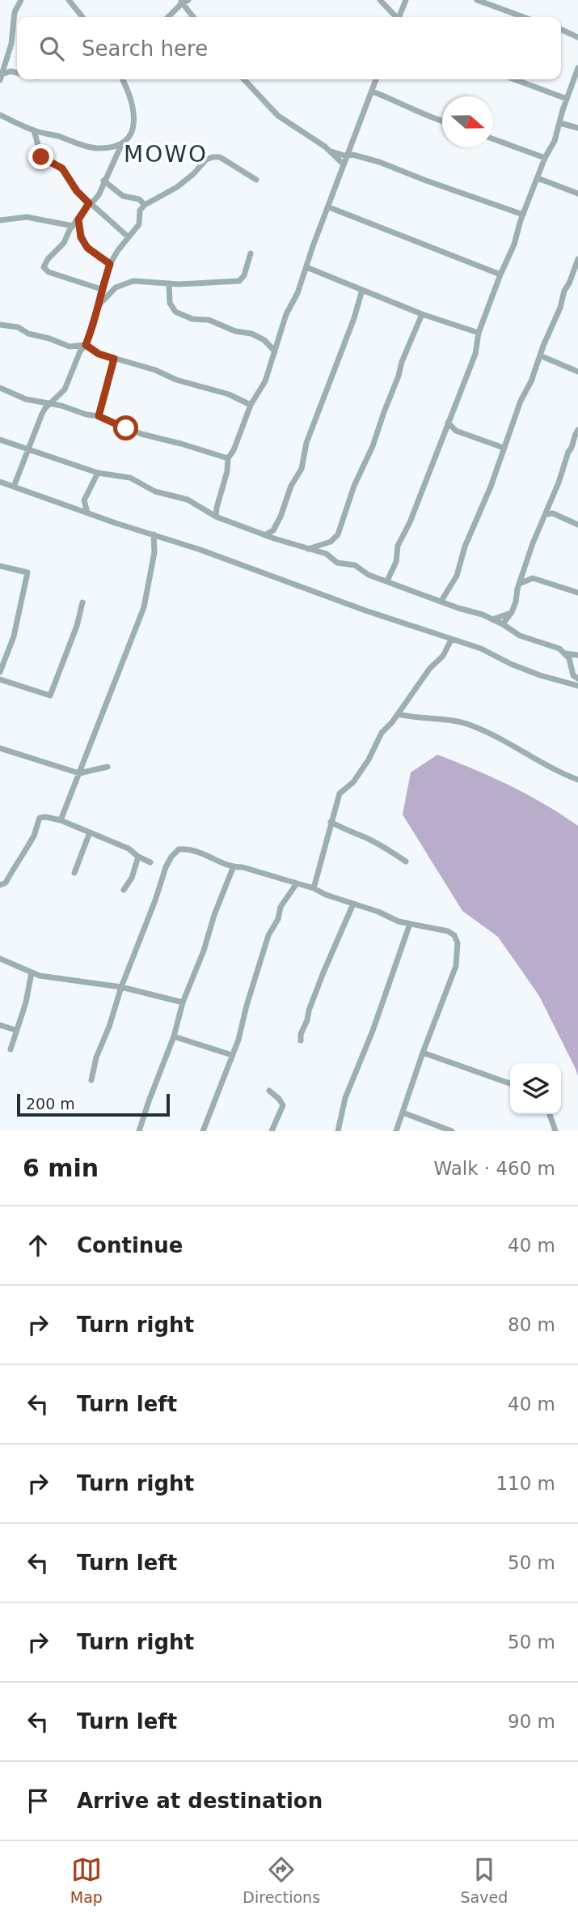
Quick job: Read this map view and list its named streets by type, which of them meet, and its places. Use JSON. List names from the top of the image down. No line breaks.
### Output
{"districts":["MOWO"],"scale_bar":"200 m","north":"right","page":{"search":"Search here","scale":"200 m","heading":["6 min","Walk · 460 m"],"list":[["Continue","40 m"],["Turn right","80 m"],["Turn left","40 m"],["Turn right","110 m"],["Turn left","50 m"],["Turn right","50 m"],["Turn left","90 m"],"Arrive at destination"],"nav":["Map","Directions","Saved"]}}
